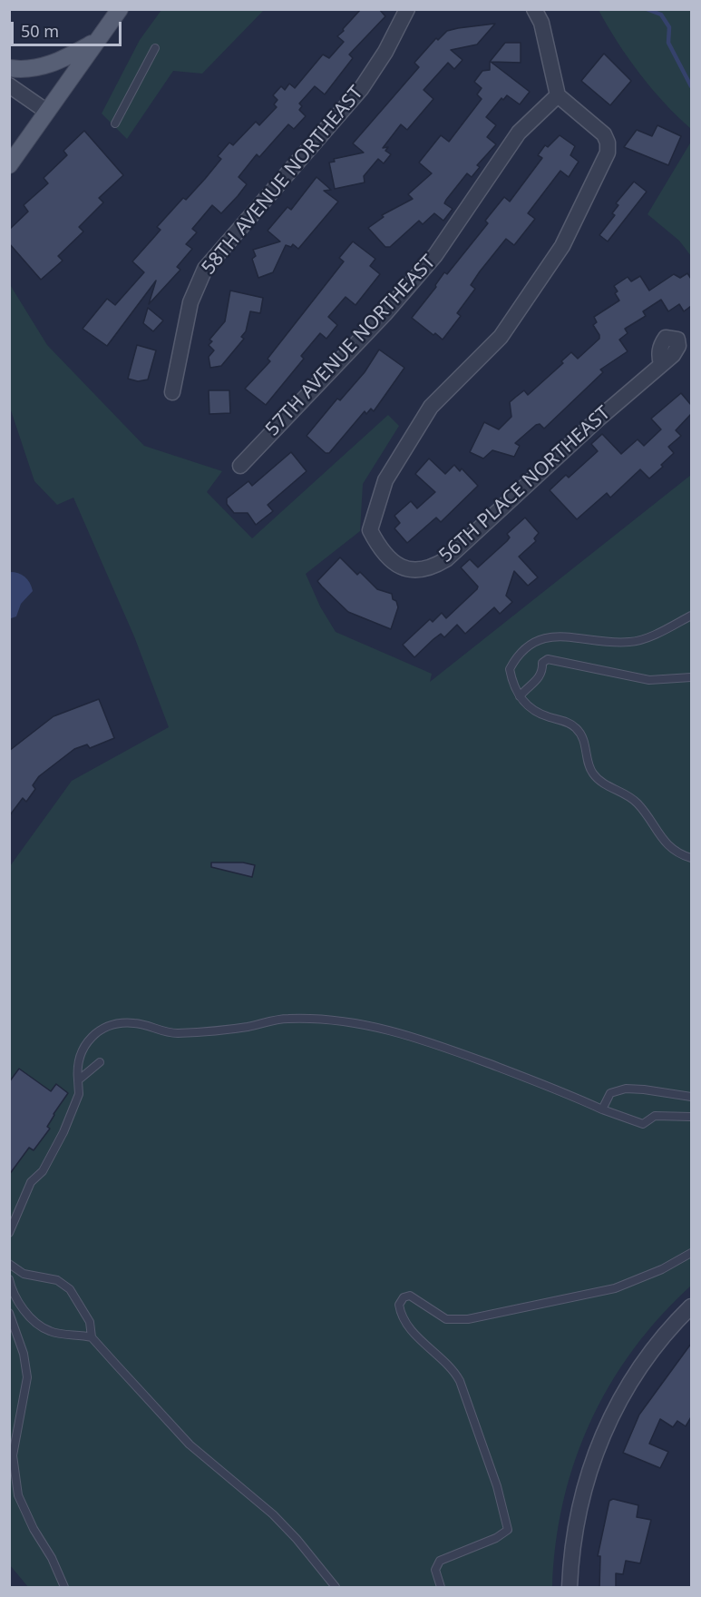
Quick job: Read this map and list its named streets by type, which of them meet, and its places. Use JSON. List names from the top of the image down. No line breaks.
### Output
{"streets":{"street":["58TH AVENUE NORTHEAST","57TH AVENUE NORTHEAST","56TH PLACE NORTHEAST"]},"crossings":[["57TH AVENUE NORTHEAST","56TH PLACE NORTHEAST"]],"scale_bar":"50 m"}
